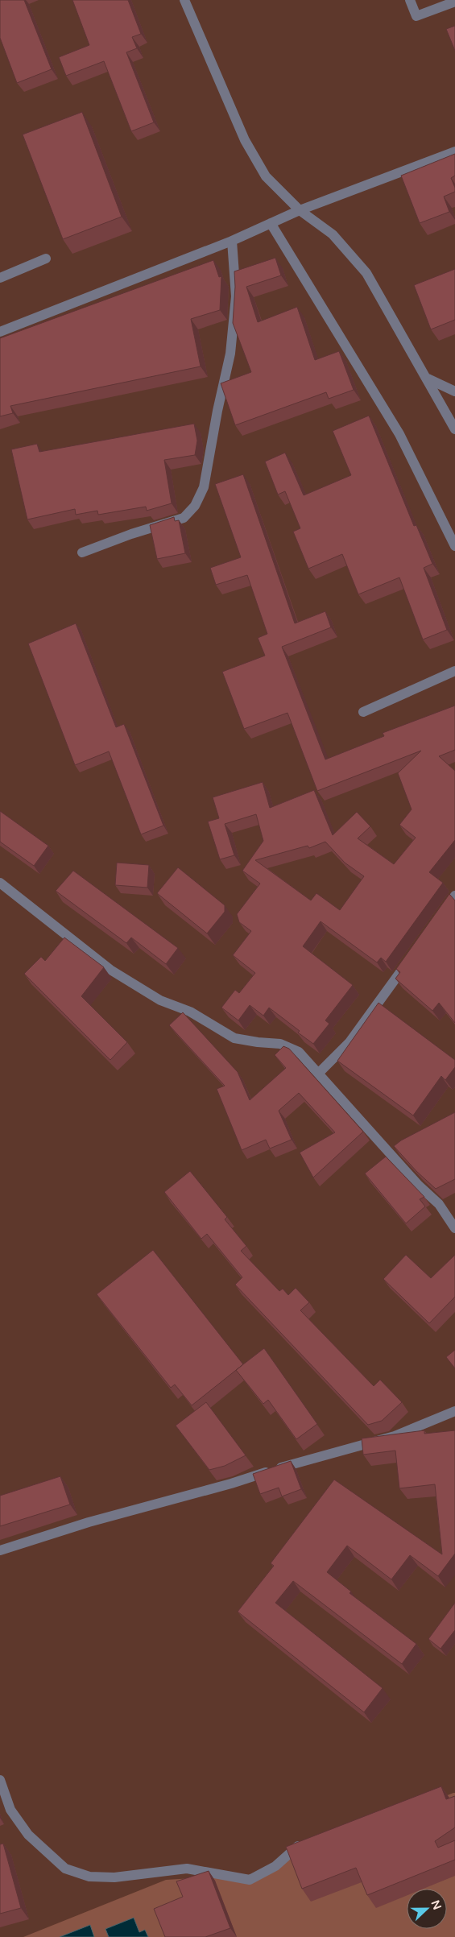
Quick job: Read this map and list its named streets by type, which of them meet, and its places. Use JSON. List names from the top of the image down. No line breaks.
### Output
{"north":"right"}
